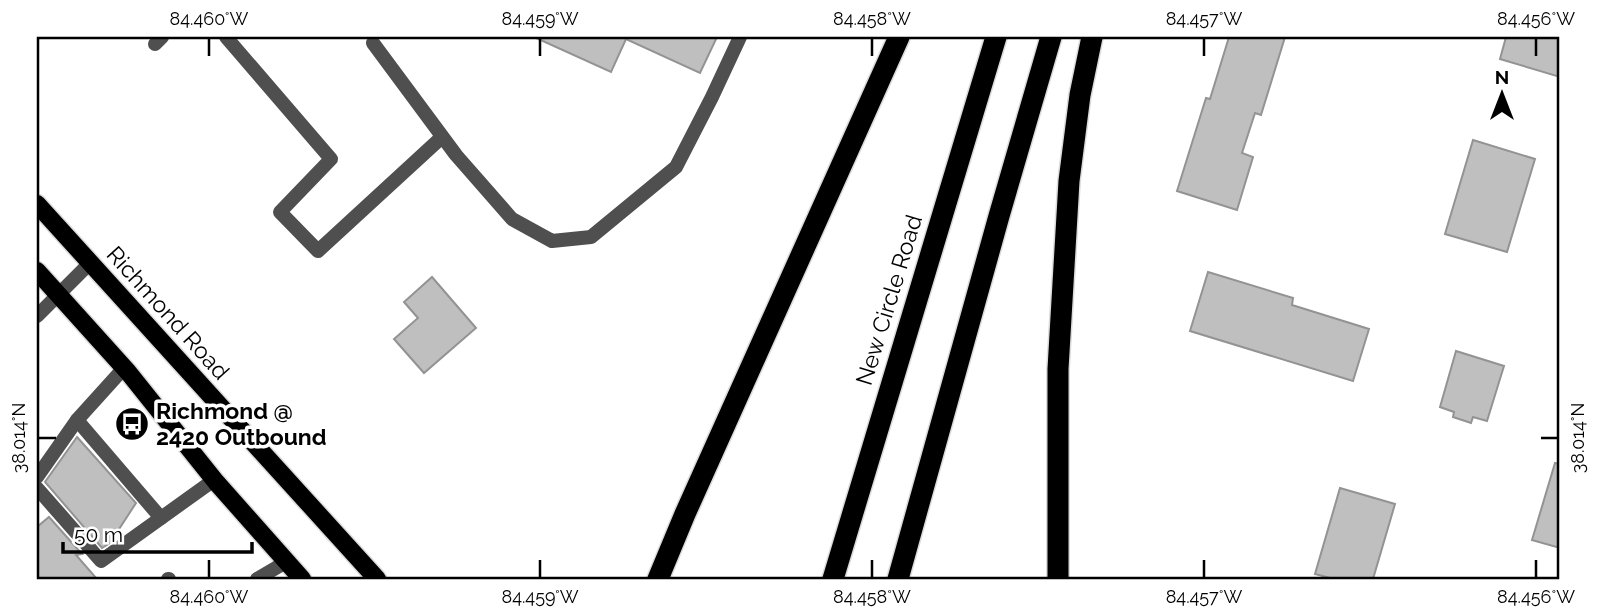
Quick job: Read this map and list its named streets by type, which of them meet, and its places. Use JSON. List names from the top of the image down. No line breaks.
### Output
{"streets":{"highway":["New Circle Road"],"main road":["Richmond Road"]},"places":{"bus stop":["Richmond @ 2420 Outbound"]},"scale_bar":"50 m","north":"top","coordinates":["84.460°W","84.459°W","84.458°W","84.457°W","84.456°W","38.014°N"]}
